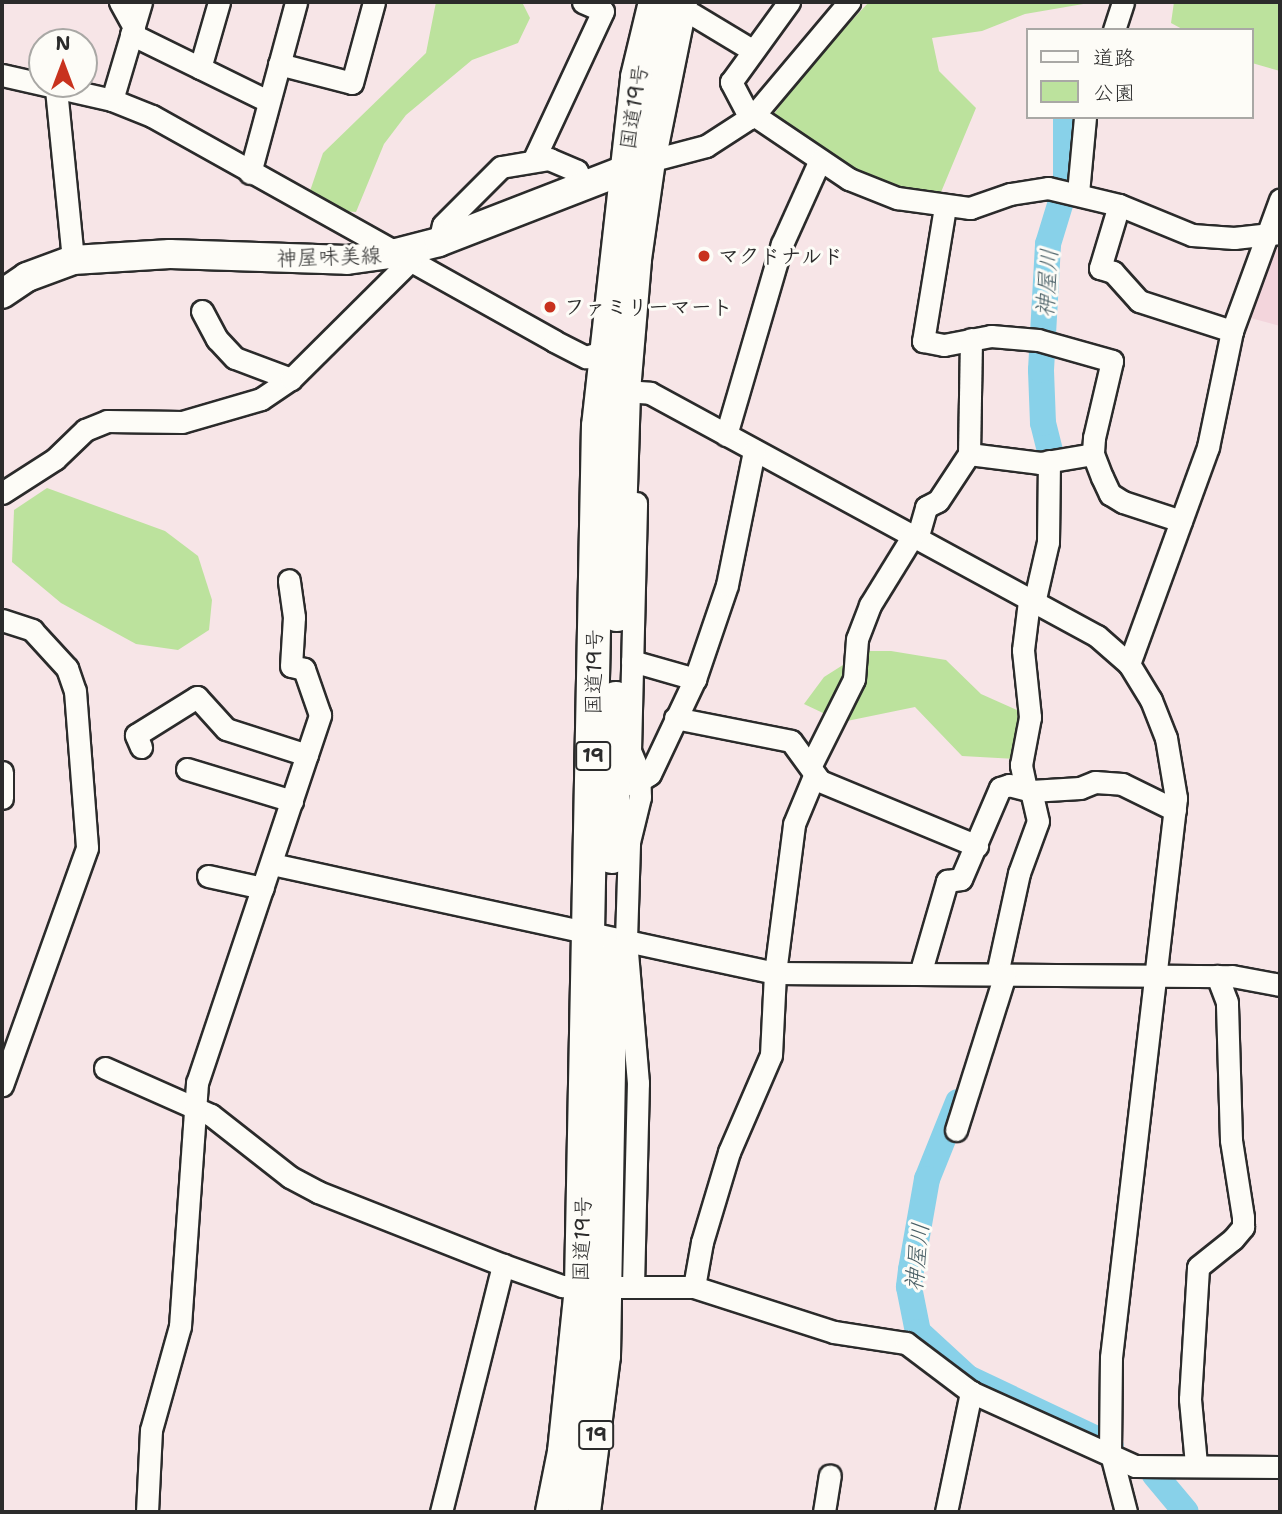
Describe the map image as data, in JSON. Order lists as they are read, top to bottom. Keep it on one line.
{"streets":{"highway":["国道19号","19"],"main road":["神屋味美線"]},"crossings":[["国道19号","神屋味美線"]],"water":["神屋川"],"places":["マクドナルド","ファミリーマート"],"legend":["道路","公園"],"north":"top"}
